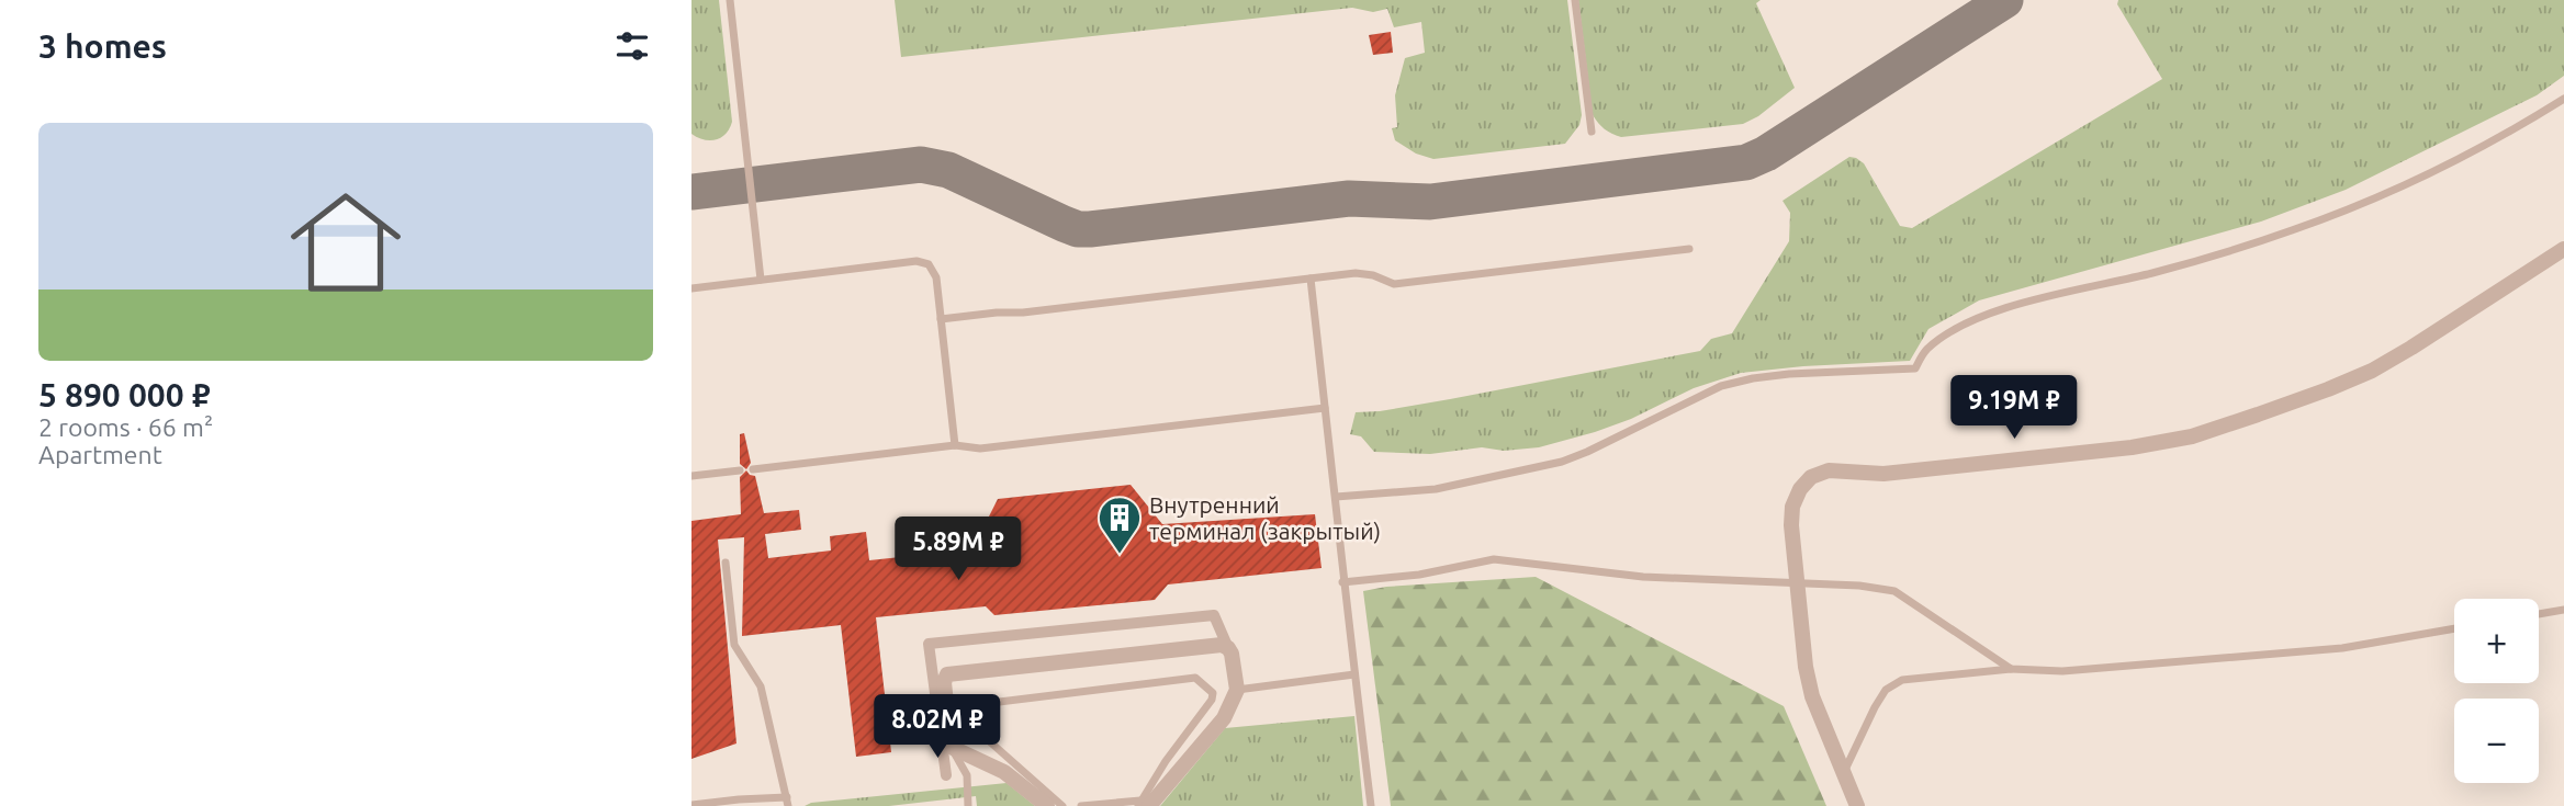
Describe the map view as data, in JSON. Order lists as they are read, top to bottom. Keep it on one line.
{"places":{"building":["Внутренний терминал (закрытый)"]},"page":{"heading":"3 homes","list":[{"name":"5 890 000 ₽","note":"2 rooms · 66 m² · Apartment"}],"price":["9.19M ₽","5.89M ₽","8.02M ₽"],"map_buttons":["+","−"]}}
